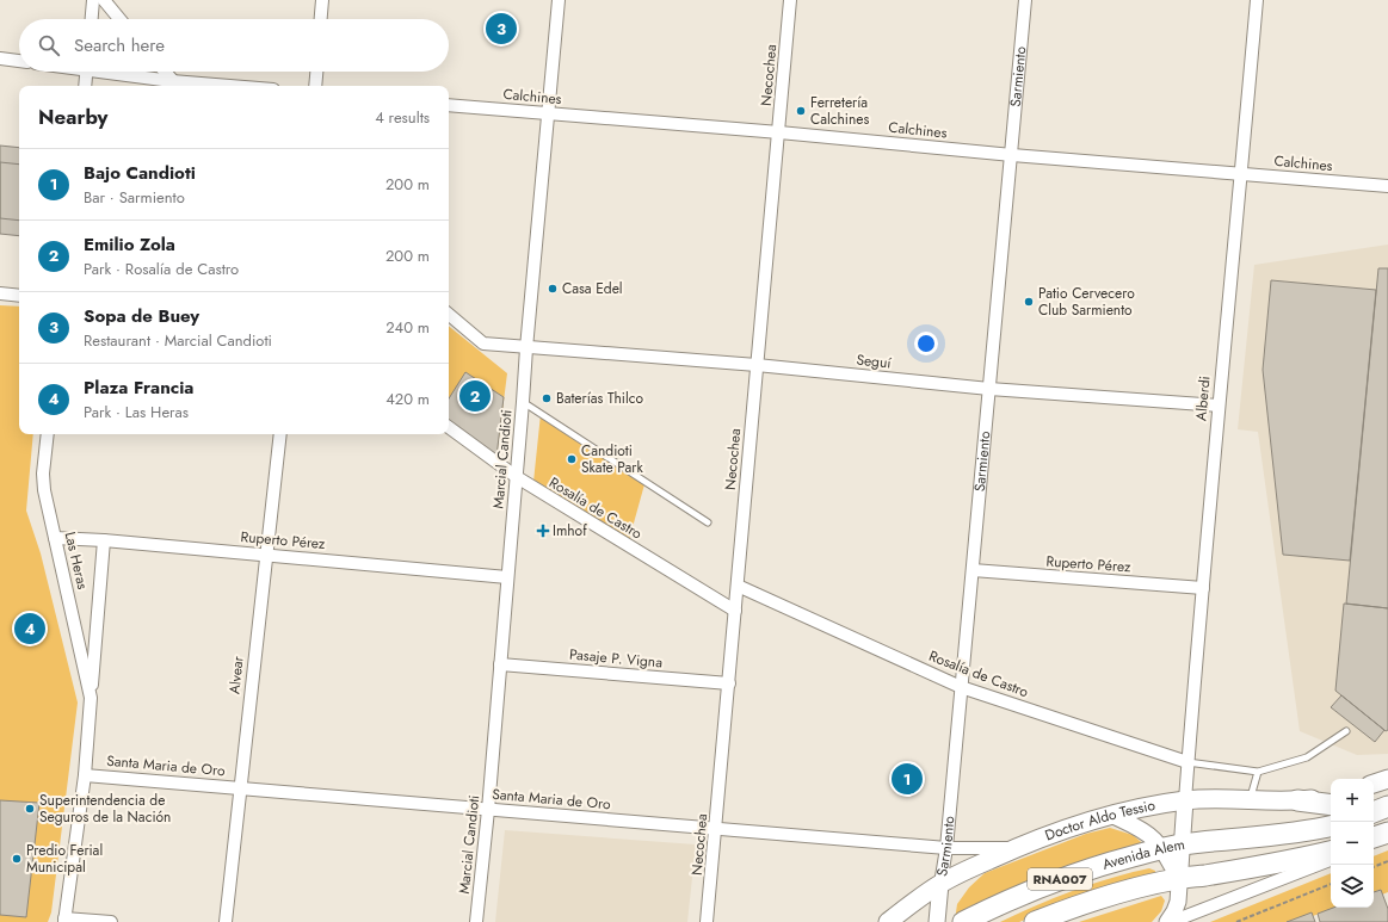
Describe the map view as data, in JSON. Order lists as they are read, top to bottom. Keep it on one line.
{"streets":{"highway":["Avenida Alem","RNA007"],"main road":["Doctor Aldo Tessio"],"street":["Necochea","Sarmiento","Calchines","Seguí","Alberdi","Marcial Candioti","Rosalía de Castro","Ruperto Pérez","Las Heras","Pasaje P. Vigna","Alvear","Santa Maria de Oro"]},"crossings":[["Necochea","Calchines"],["Necochea","Seguí"],["Necochea","Rosalía de Castro"],["Necochea","Pasaje P. Vigna"],["Necochea","Santa Maria de Oro"],["Sarmiento","Calchines"],["Sarmiento","Seguí"],["Sarmiento","Rosalía de Castro"],["Sarmiento","Ruperto Pérez"],["Sarmiento","Santa Maria de Oro"],["Sarmiento","Doctor Aldo Tessio"],["Calchines","Alberdi"],["Calchines","Marcial Candioti"],["Seguí","Alberdi"],["Seguí","Marcial Candioti"],["Alberdi","Rosalía de Castro"],["Alberdi","Ruperto Pérez"],["Alberdi","Doctor Aldo Tessio"],["Marcial Candioti","Rosalía de Castro"],["Marcial Candioti","Ruperto Pérez"],["Marcial Candioti","Pasaje P. Vigna"],["Marcial Candioti","Santa Maria de Oro"],["Ruperto Pérez","Las Heras"],["Ruperto Pérez","Alvear"],["Las Heras","Santa Maria de Oro"],["Alvear","Santa Maria de Oro"],["Santa Maria de Oro","Doctor Aldo Tessio"]],"places":{"other":["Ferretería Calchines","Casa Edel","Patio Cervecero Club Sarmiento","Baterías Thilco","Candioti Skate Park","Superintendencia de Seguros de la Nación","Predio Ferial Municipal"],"health":["Imhof"]},"page":{"pins":["3","2","4","1"],"search":"Search here","heading":["Nearby","4 results"],"list":[{"mark":"1","name":"Bajo Candioti","note":"Bar · Sarmiento","value":"200 m"},{"mark":"2","name":"Emilio Zola","note":"Park · Rosalía de Castro","value":"200 m"},{"mark":"3","name":"Sopa de Buey","note":"Restaurant · Marcial Candioti","value":"240 m"},{"mark":"4","name":"Plaza Francia","note":"Park · Las Heras","value":"420 m"}],"map_buttons":["+","−"]}}
